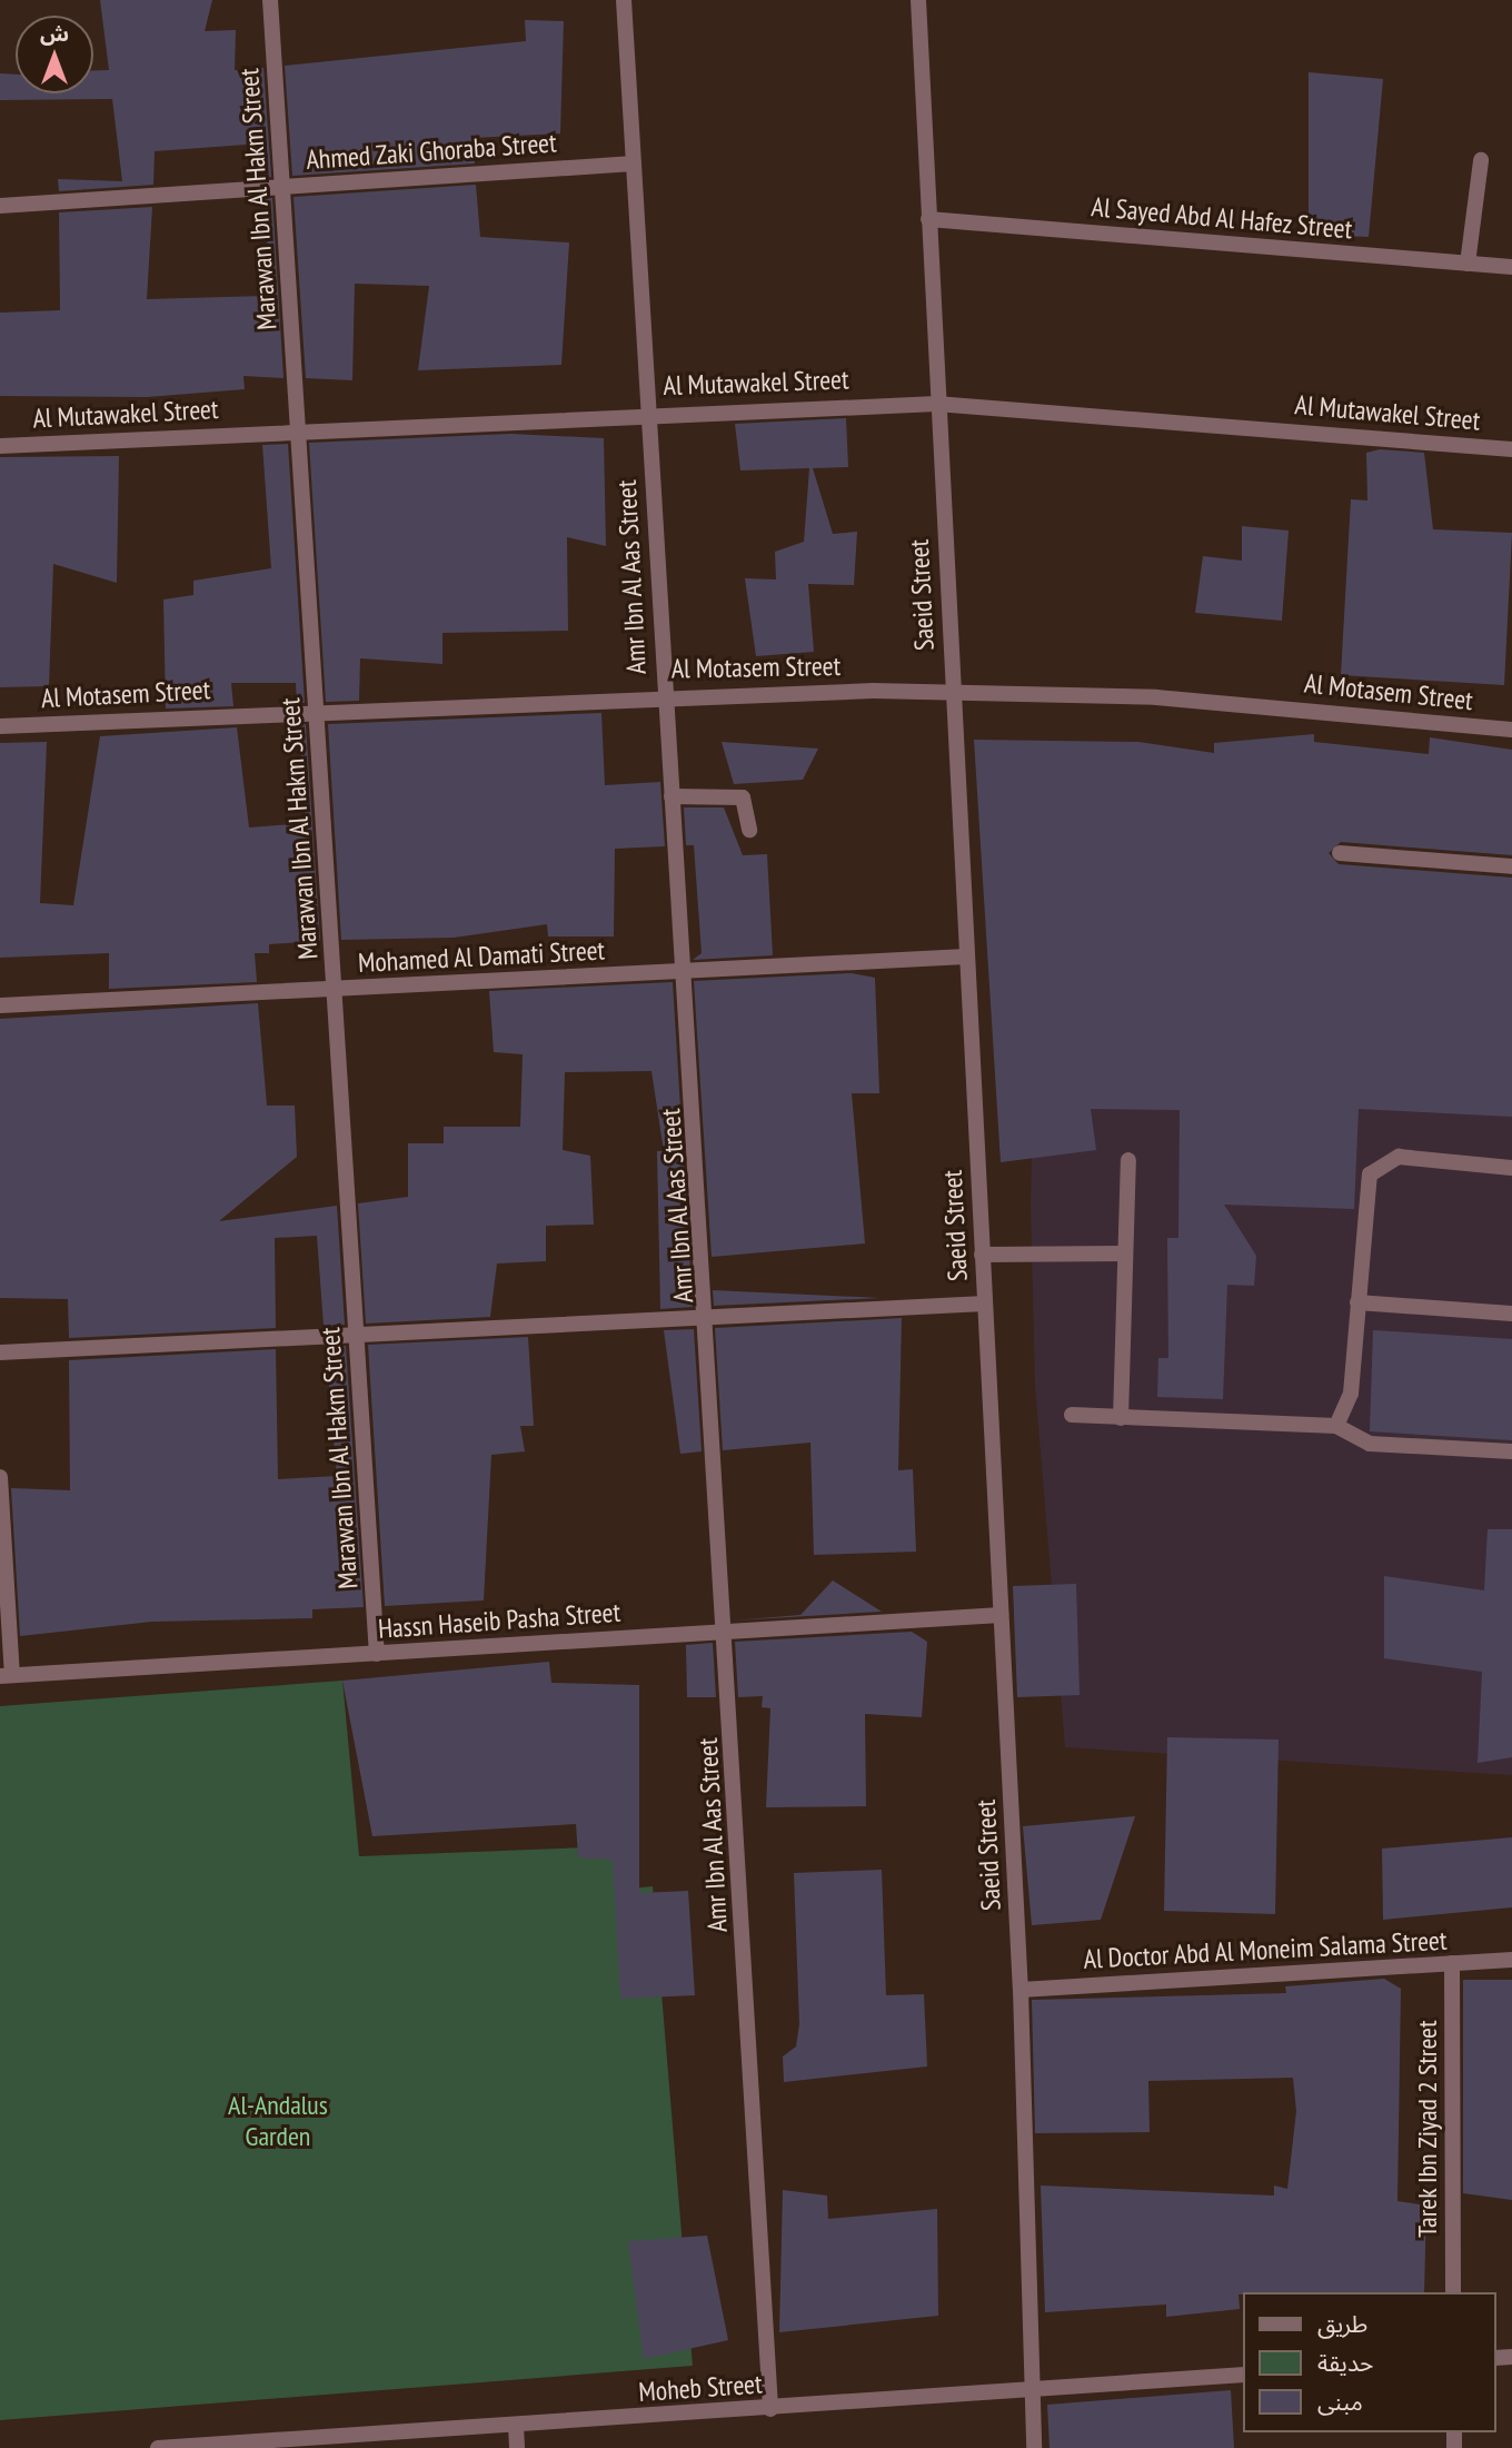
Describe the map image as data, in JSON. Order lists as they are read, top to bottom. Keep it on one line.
{"streets":{"street":["Ahmed Zaki Ghoraba Street","Marawan Ibn Al Hakm Street","Al Sayed Abd Al Hafez Street","Al Mutawakel Street","Amr Ibn Al Aas Street","Saeid Street","Al Motasem Street","Mohamed Al Damati Street","Hassn Haseib Pasha Street","Al Doctor Abd Al Moneim Salama Street","Tarek Ibn Ziyad 2 Street","Moheb Street"]},"crossings":[["Ahmed Zaki Ghoraba Street","Marawan Ibn Al Hakm Street"],["Ahmed Zaki Ghoraba Street","Amr Ibn Al Aas Street"],["Marawan Ibn Al Hakm Street","Al Mutawakel Street"],["Marawan Ibn Al Hakm Street","Al Motasem Street"],["Marawan Ibn Al Hakm Street","Mohamed Al Damati Street"],["Marawan Ibn Al Hakm Street","Hassn Haseib Pasha Street"],["Al Sayed Abd Al Hafez Street","Saeid Street"],["Al Mutawakel Street","Amr Ibn Al Aas Street"],["Al Mutawakel Street","Saeid Street"],["Amr Ibn Al Aas Street","Al Motasem Street"],["Amr Ibn Al Aas Street","Mohamed Al Damati Street"],["Amr Ibn Al Aas Street","Hassn Haseib Pasha Street"],["Amr Ibn Al Aas Street","Moheb Street"],["Saeid Street","Al Motasem Street"],["Saeid Street","Mohamed Al Damati Street"],["Saeid Street","Hassn Haseib Pasha Street"],["Saeid Street","Al Doctor Abd Al Moneim Salama Street"],["Saeid Street","Moheb Street"],["Al Doctor Abd Al Moneim Salama Street","Tarek Ibn Ziyad 2 Street"]],"parks":["Al-Andalus Garden"],"legend":["طريق","حديقة","مبنى"],"north":"top"}
